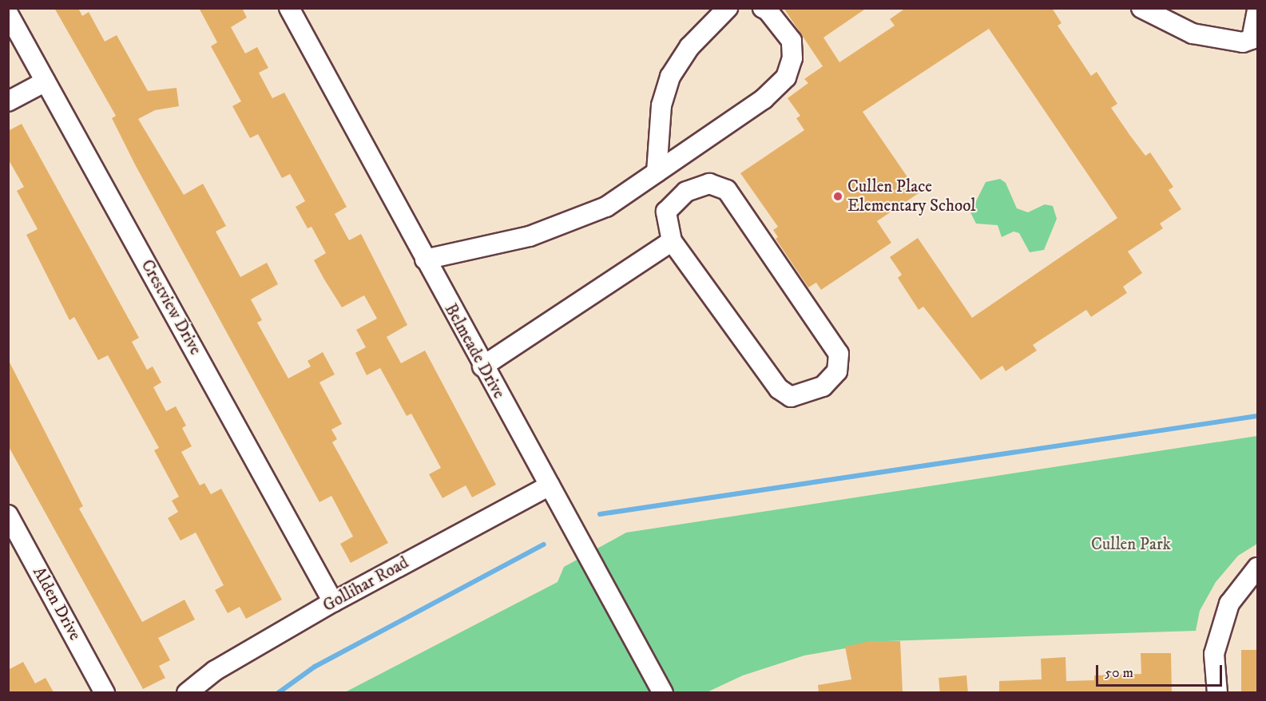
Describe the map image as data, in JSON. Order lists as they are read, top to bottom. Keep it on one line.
{"streets":{"street":["Crestview Drive","Belmeade Drive","Gollihar Road","Alden Drive"]},"crossings":[["Crestview Drive","Gollihar Road"],["Belmeade Drive","Gollihar Road"]],"parks":["Cullen Park"],"places":["Cullen Place Elementary School"],"scale_bar":"50 m"}
